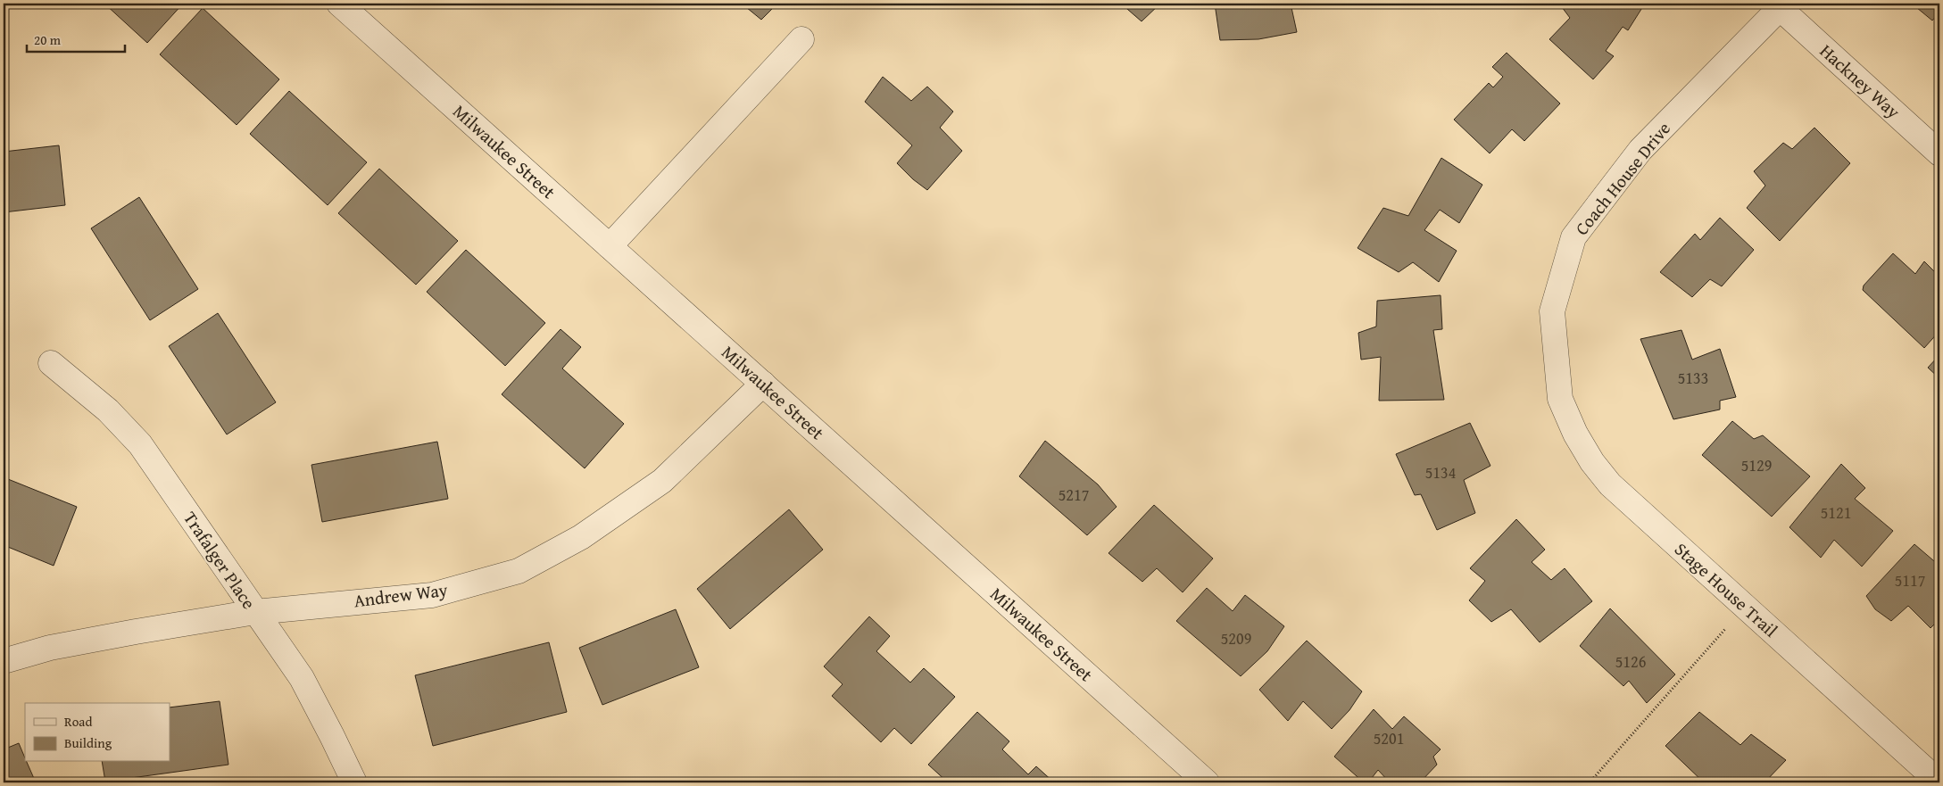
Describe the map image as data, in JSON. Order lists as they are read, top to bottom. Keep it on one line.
{"streets":{"street":["Hackney Way","Milwaukee Street","Coach House Drive","Trafalger Place","Stage House Trail","Andrew Way"]},"crossings":[["Hackney Way","Coach House Drive"],["Milwaukee Street","Andrew Way"],["Coach House Drive","Stage House Trail"],["Trafalger Place","Andrew Way"]],"house_numbers":["5133","5129","5134","5217","5121","5117","5209","5126","5201"],"legend":["Road","Building"],"scale_bar":"20 m"}
